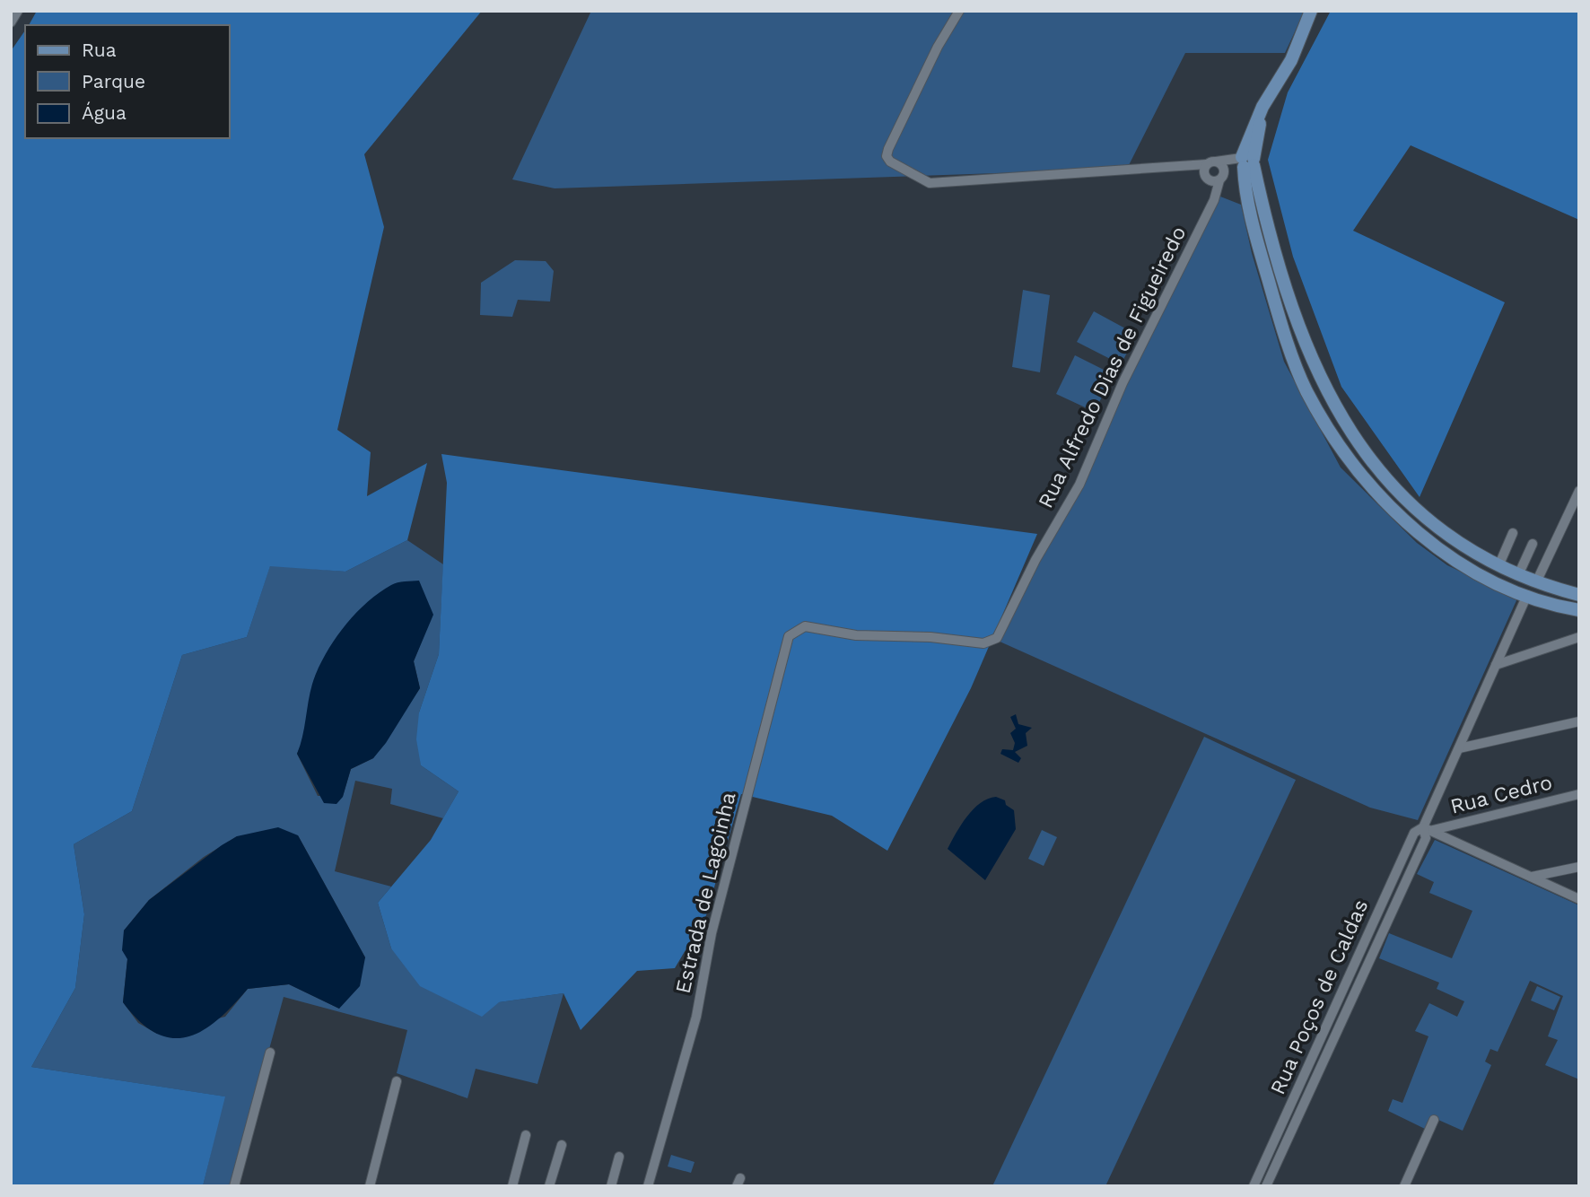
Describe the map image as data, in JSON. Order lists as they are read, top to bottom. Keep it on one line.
{"streets":{"street":["Rua Alfredo Dias de Figueiredo","Rua Cedro","Estrada de Lagoinha","Rua Poços de Caldas"]},"crossings":[["Rua Alfredo Dias de Figueiredo","Estrada de Lagoinha"],["Rua Cedro","Rua Poços de Caldas"]],"legend":["Rua","Parque","Água"]}
